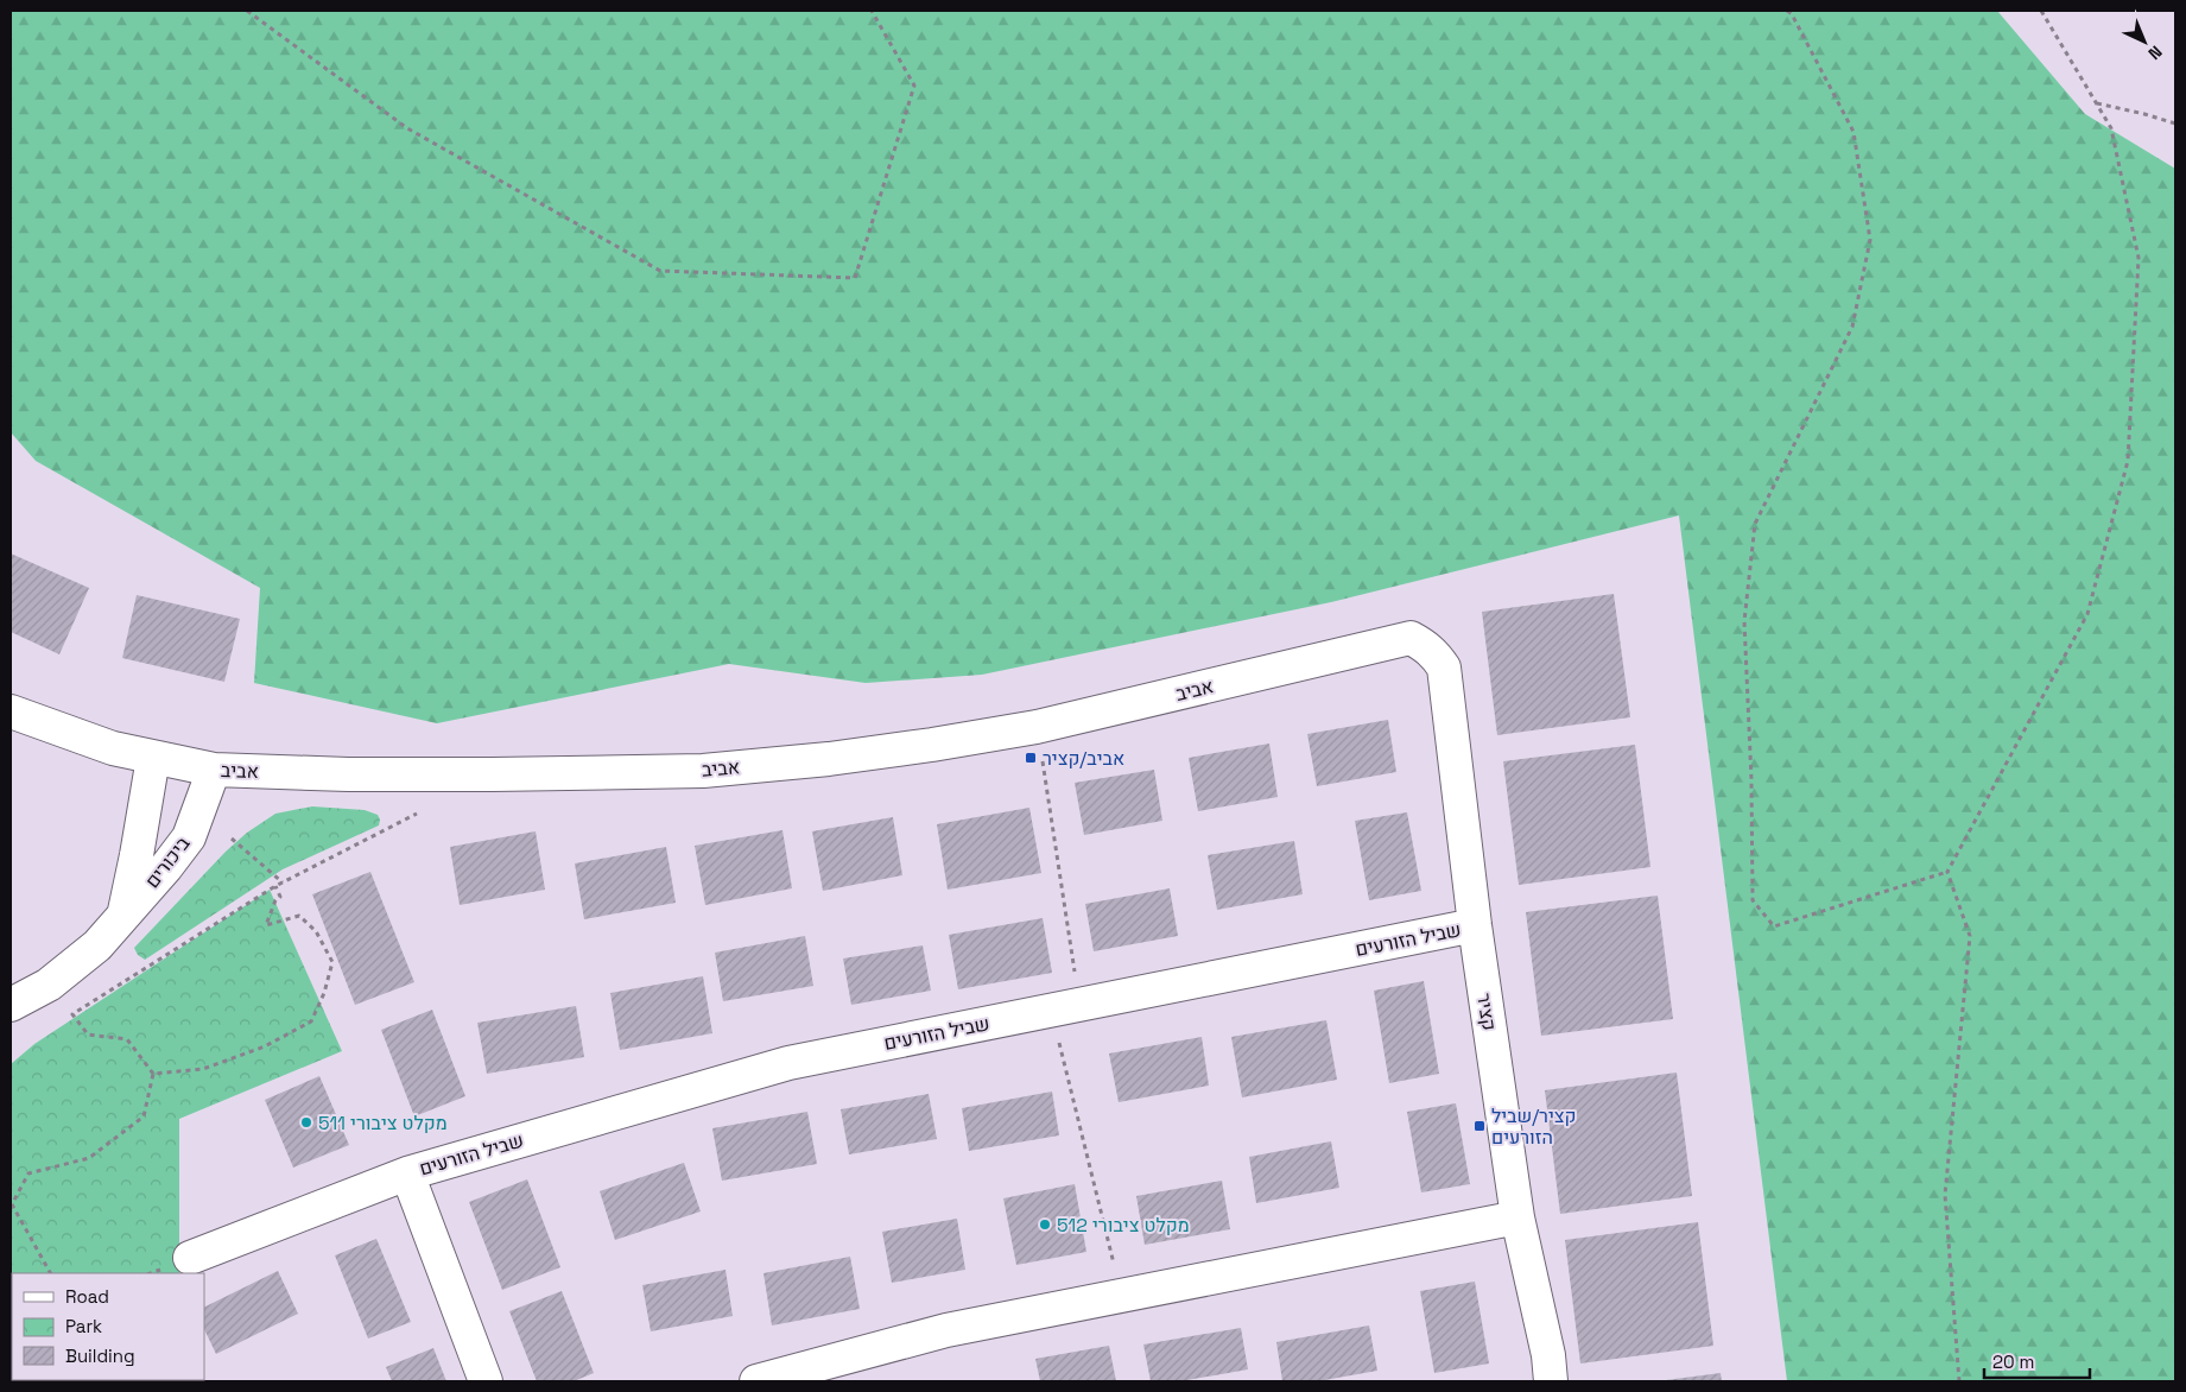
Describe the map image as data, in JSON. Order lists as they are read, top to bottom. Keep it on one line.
{"streets":{"street":["אביב","ביכורים","שביל הזורעים","קציר"]},"crossings":[["אביב","ביכורים"],["אביב","קציר"],["שביל הזורעים","קציר"]],"places":{"transit":["אביב/קציר","קציר/שביל הזורעים"],"other":["מקלט ציבורי 511","מקלט ציבורי 512"]},"legend":["Road","Park","Building"],"scale_bar":"20 m","north":"bottom right"}
